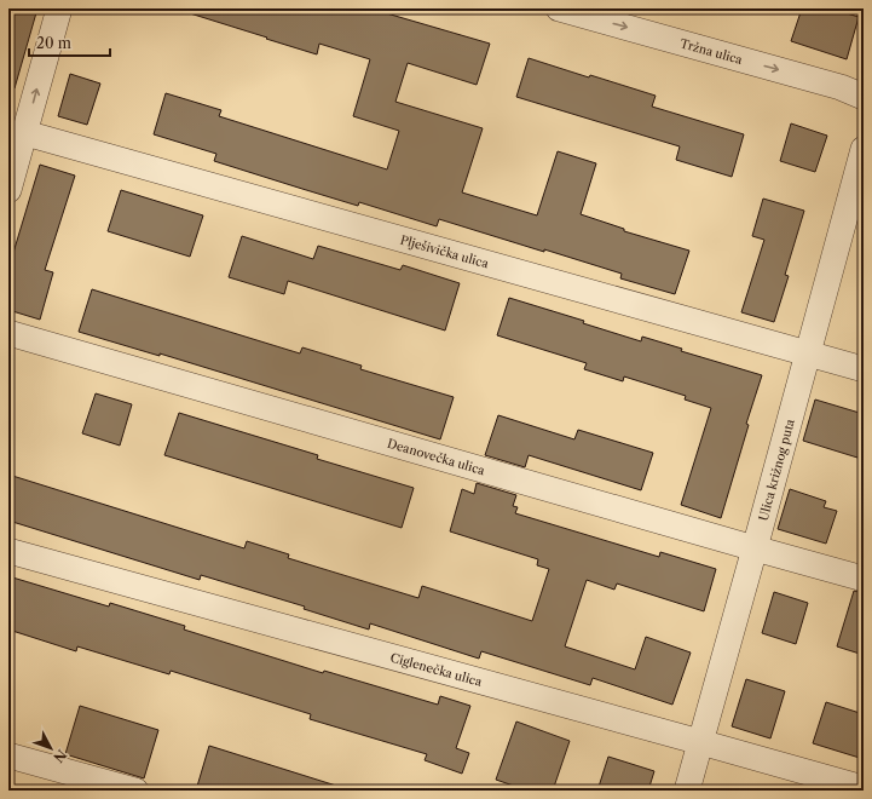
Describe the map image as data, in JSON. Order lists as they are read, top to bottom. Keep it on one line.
{"streets":{"street":["Tržna ulica","Plješivička ulica","Deanovečka ulica","Ulica križnog puta","Ciglenečka ulica"]},"crossings":[["Plješivička ulica","Ulica križnog puta"],["Deanovečka ulica","Ulica križnog puta"],["Ulica križnog puta","Ciglenečka ulica"]],"one_way":["Tržna ulica"],"scale_bar":"20 m","north":"bottom right"}
